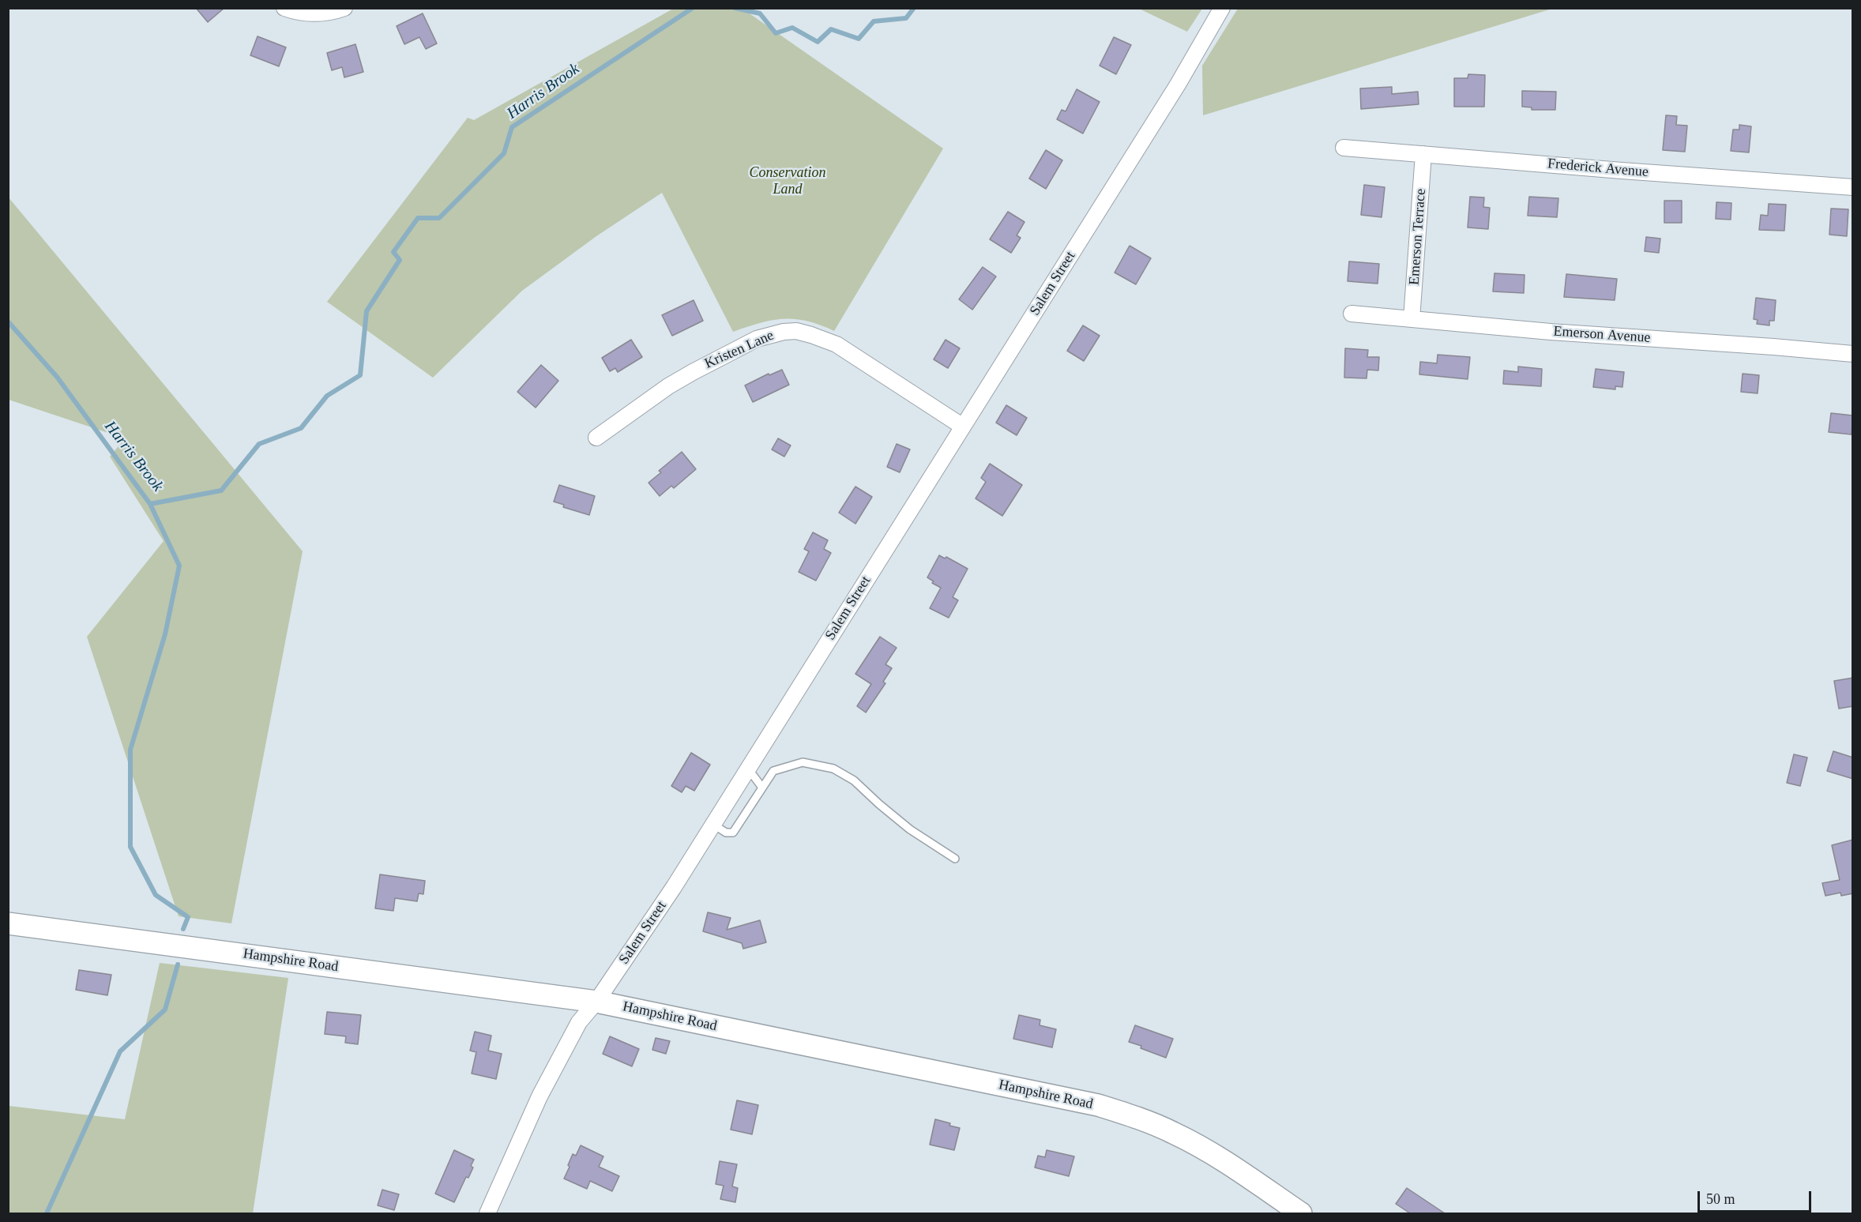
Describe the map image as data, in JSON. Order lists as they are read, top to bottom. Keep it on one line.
{"streets":{"street":["Frederick Avenue","Emerson Terrace","Salem Street","Emerson Avenue","Kristen Lane","Hampshire Road"]},"crossings":[["Frederick Avenue","Emerson Terrace"],["Emerson Terrace","Emerson Avenue"],["Salem Street","Kristen Lane"],["Salem Street","Hampshire Road"]],"water":["Harris Brook"],"parks":["Conservation Land"],"scale_bar":"50 m"}
